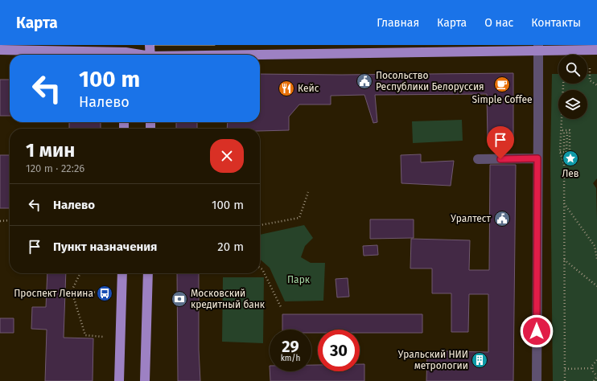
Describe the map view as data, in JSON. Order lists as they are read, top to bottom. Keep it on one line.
{"parks":["Парк"],"places":{"public building":["Посольство Республики Белоруссия","Уралтест"],"cafe":["Simple Coffee"],"restaurant":["Кейс"],"place":["Лев"],"bus stop":["Проспект Ленина"],"bank":["Московский кредитный банк"],"building":["Уральский НИИ метрологии"]},"page":{"header":"Карта","nav":["Главная","Карта","О нас","Контакты"],"turn":["100 m","Налево"],"heading":["1 мин","120 m · 22:26"],"list":[{"name":"Налево","value":"100 m"},{"name":"Пункт назначения","value":"20 m"}],"speed":"29 km/h","limit":"30"}}
